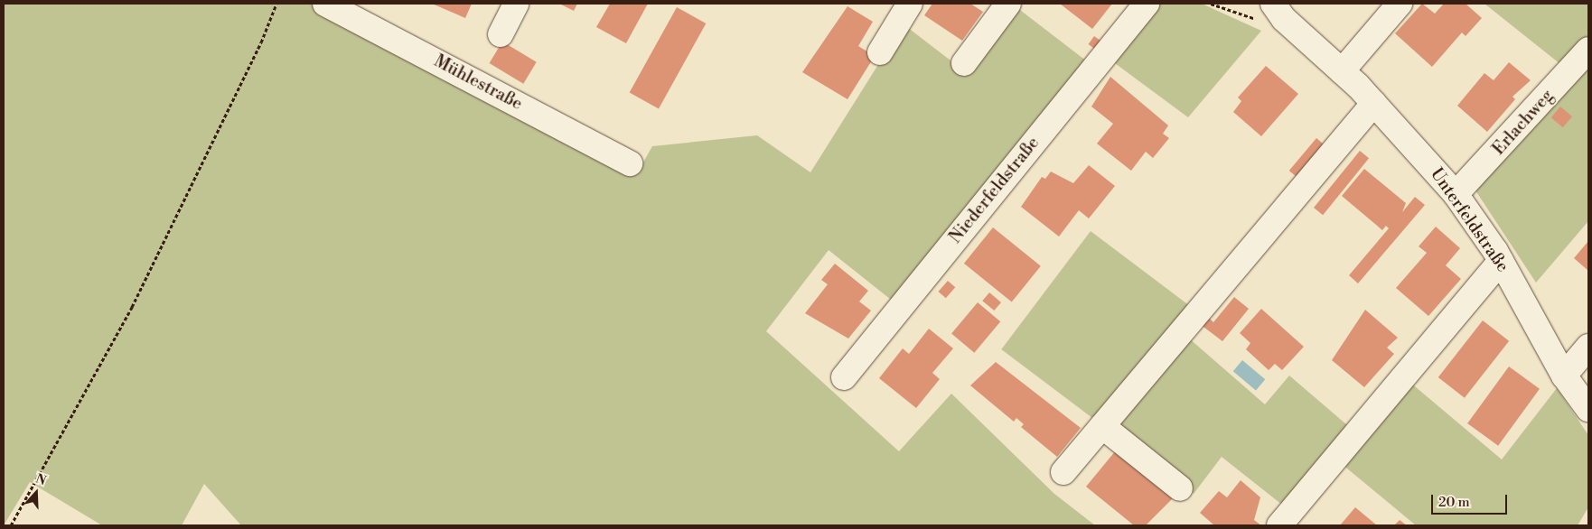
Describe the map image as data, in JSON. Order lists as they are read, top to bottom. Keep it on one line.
{"streets":{"street":["Mühlestraße","Erlachweg","Niederfeldstraße","Unterfeldstraße"]},"crossings":[["Erlachweg","Unterfeldstraße"]],"scale_bar":"20 m","north":"top"}
